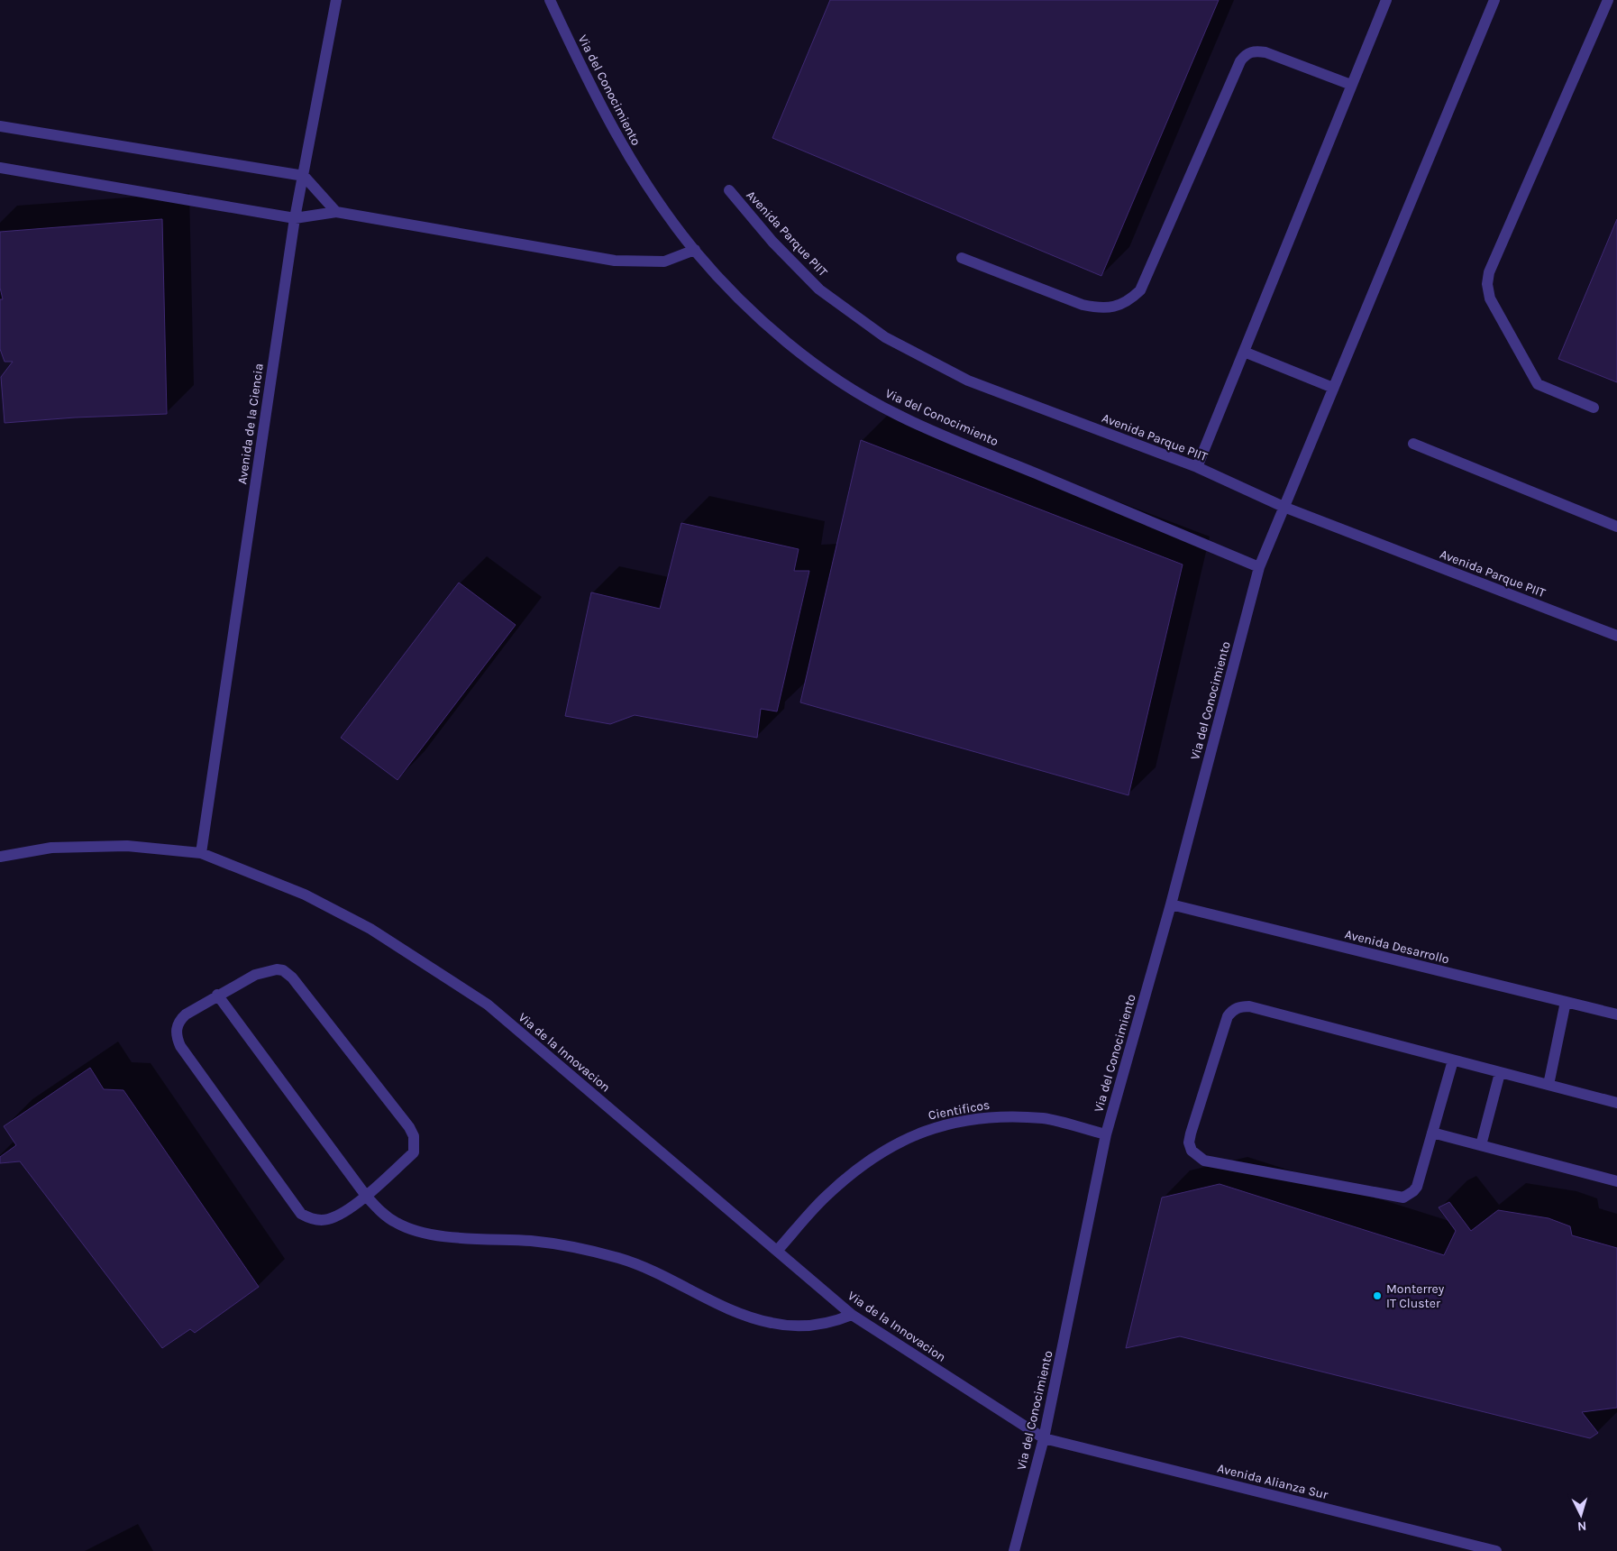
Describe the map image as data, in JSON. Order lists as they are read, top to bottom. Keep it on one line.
{"streets":{"street":["Via del Conocimiento","Avenida Parque PIIT","Avenida de la Ciencia","Avenida Desarrollo","Via de la Innovacion","Cientificos","Avenida Alianza Sur"]},"crossings":[["Via del Conocimiento","Avenida Parque PIIT"],["Via del Conocimiento","Avenida Desarrollo"],["Via del Conocimiento","Via de la Innovacion"],["Via del Conocimiento","Cientificos"],["Via del Conocimiento","Avenida Alianza Sur"],["Avenida de la Ciencia","Via de la Innovacion"],["Via de la Innovacion","Cientificos"],["Via de la Innovacion","Avenida Alianza Sur"]],"places":["Monterrey IT Cluster"],"north":"bottom"}
